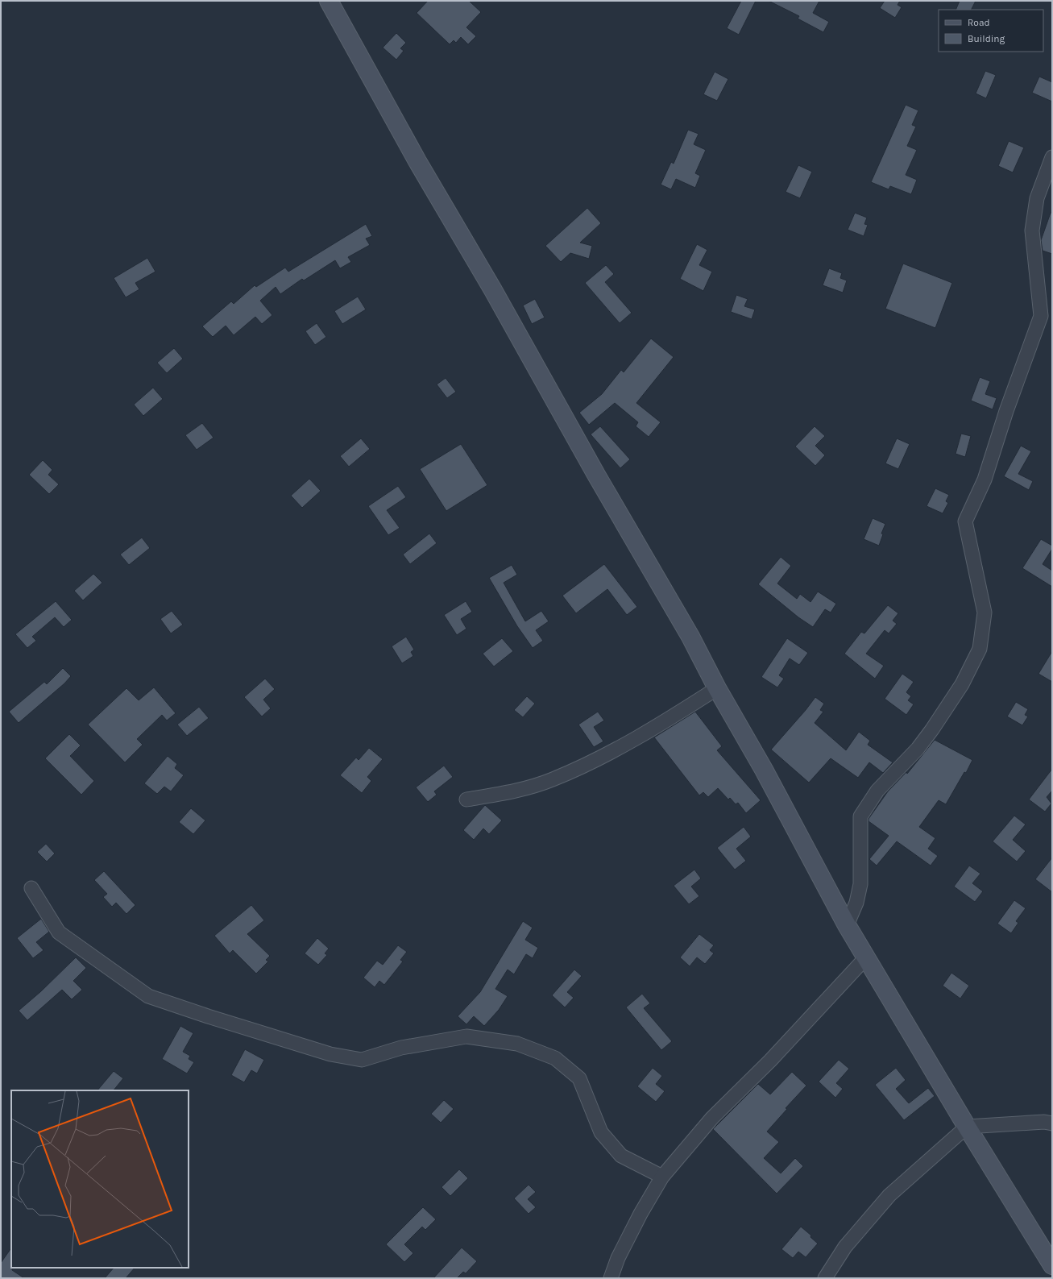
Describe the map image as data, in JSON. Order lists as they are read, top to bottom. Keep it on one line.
{"legend":["Road","Building"]}
